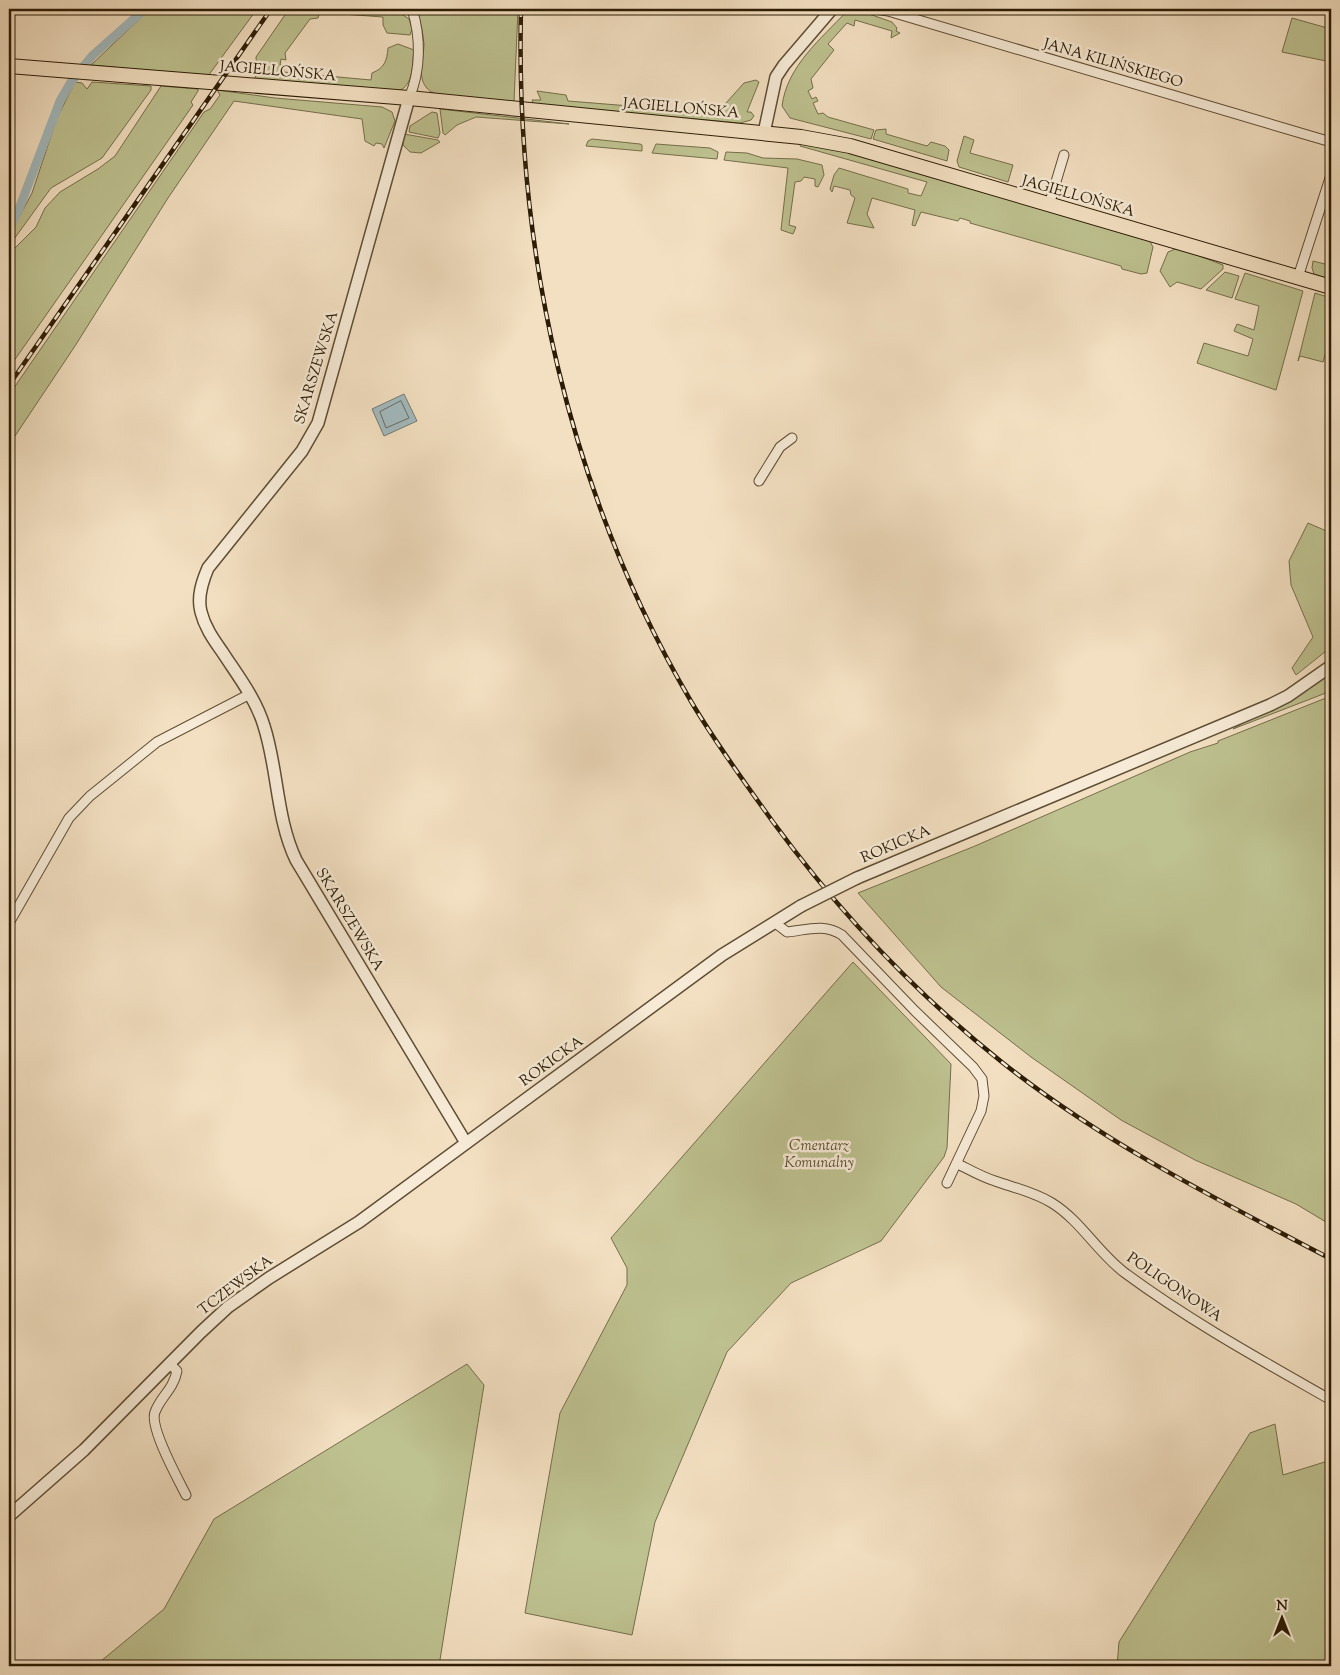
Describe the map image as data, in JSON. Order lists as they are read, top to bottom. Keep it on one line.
{"streets":{"main road":["JAGIELLOŃSKA"],"street":["JANA KILIŃSKIEGO","SKARSZEWSKA","ROKICKA","TCZEWSKA","POLIGONOWA"]},"crossings":[["JAGIELLOŃSKA","SKARSZEWSKA"],["SKARSZEWSKA","TCZEWSKA"],["ROKICKA","TCZEWSKA"]],"parks":["Cmentarz Komunalny"],"north":"top"}
